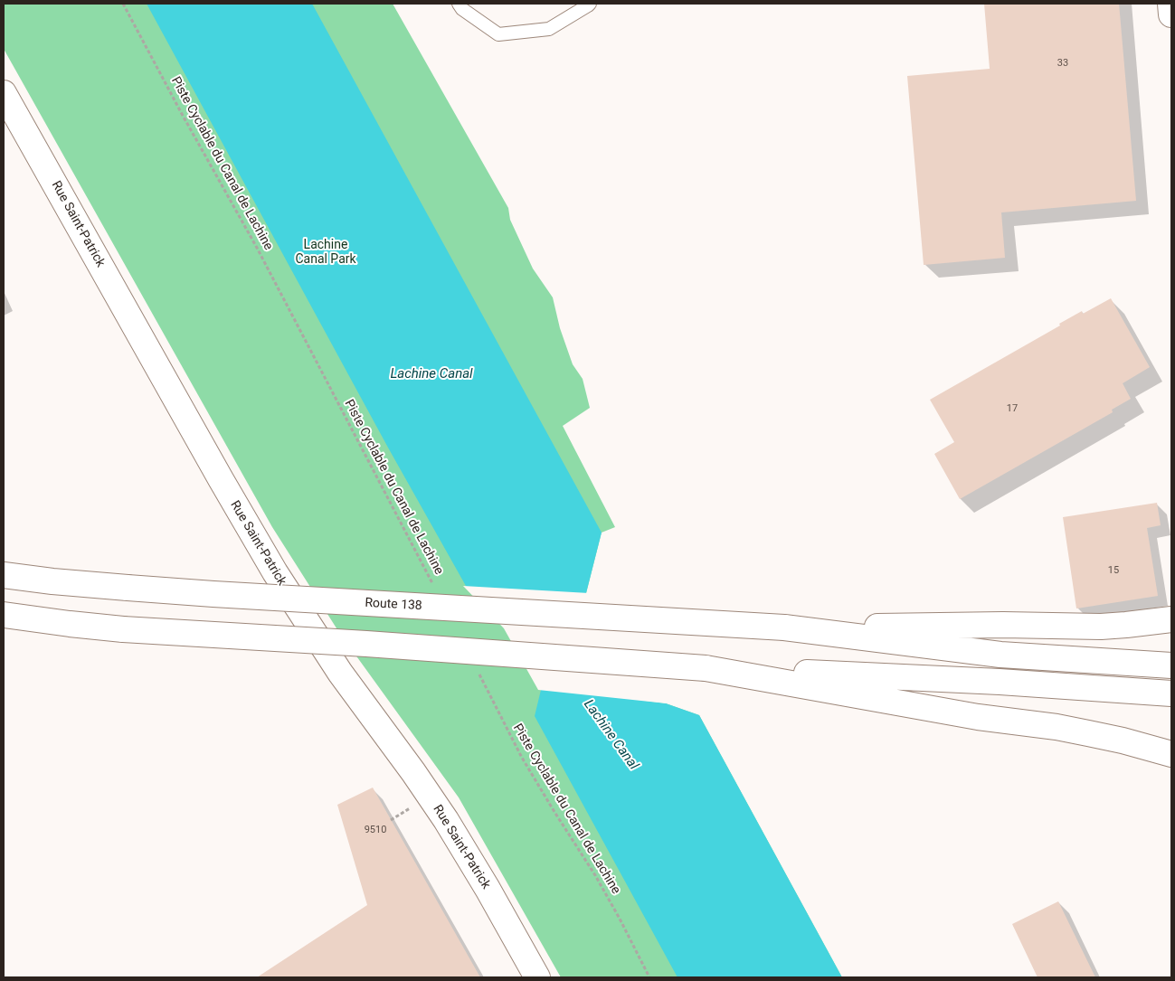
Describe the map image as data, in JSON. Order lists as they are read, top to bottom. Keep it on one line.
{"streets":{"main road":["Rue Saint-Patrick","Route 138"],"path":["Piste Cyclable du Canal de Lachine"]},"water":["Lachine Canal"],"parks":["Lachine Canal Park"],"house_numbers":["33","17","15","9510"]}
